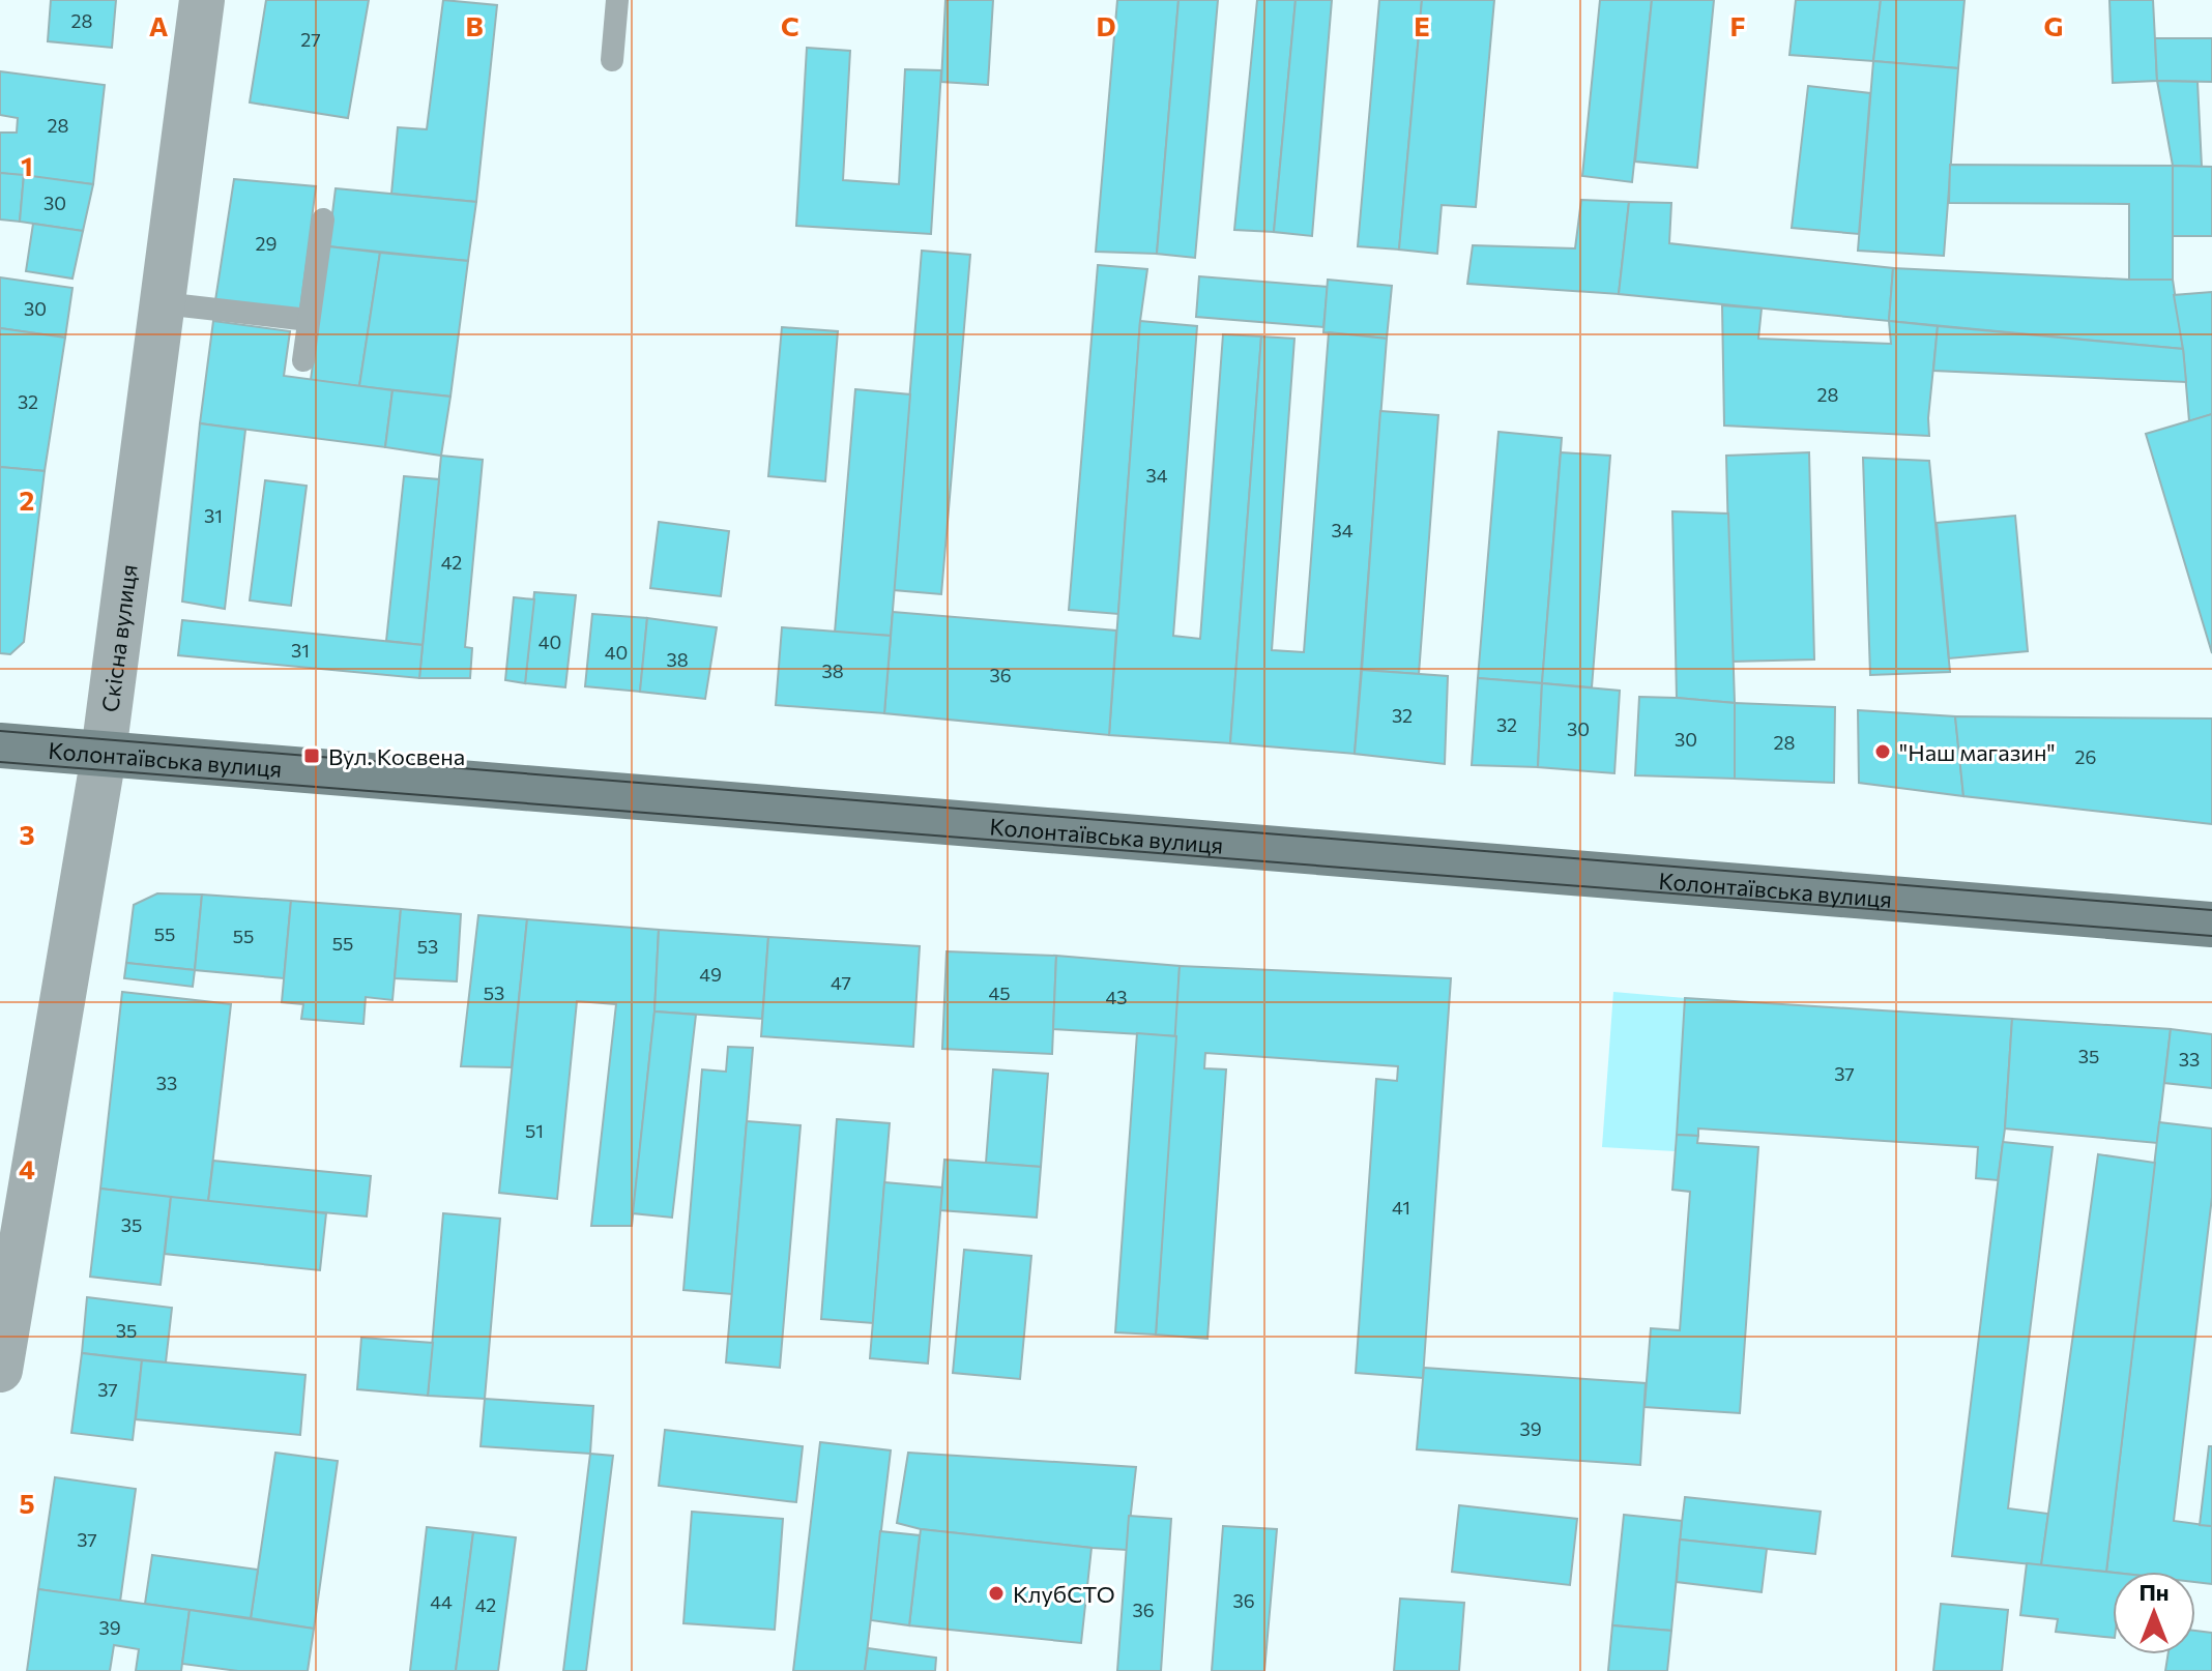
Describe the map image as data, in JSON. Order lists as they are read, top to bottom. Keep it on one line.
{"streets":{"main road":["Колонтаївська вулиця"],"street":["Cкісна вулиця"]},"crossings":[["Cкісна вулиця","Колонтаївська вулиця"]],"places":{"other":["\"Наш магазин\"","КлубСТО"],"transit":["Вул. Косвена"]},"house_numbers":["28","27","28","30","29","30","28","32","34","31","34","42","40","31","40","38","38","36","32","32","30","30","28","26","55","55","55","53","49","47","53","45","43","35","33","37","33","51","41","35","35","37","39","37","36","44","42","36","39"],"north":"top","grid":{"columns":["A","B","C","D","E","F","G"],"rows":["1","2","3","4","5"]}}
